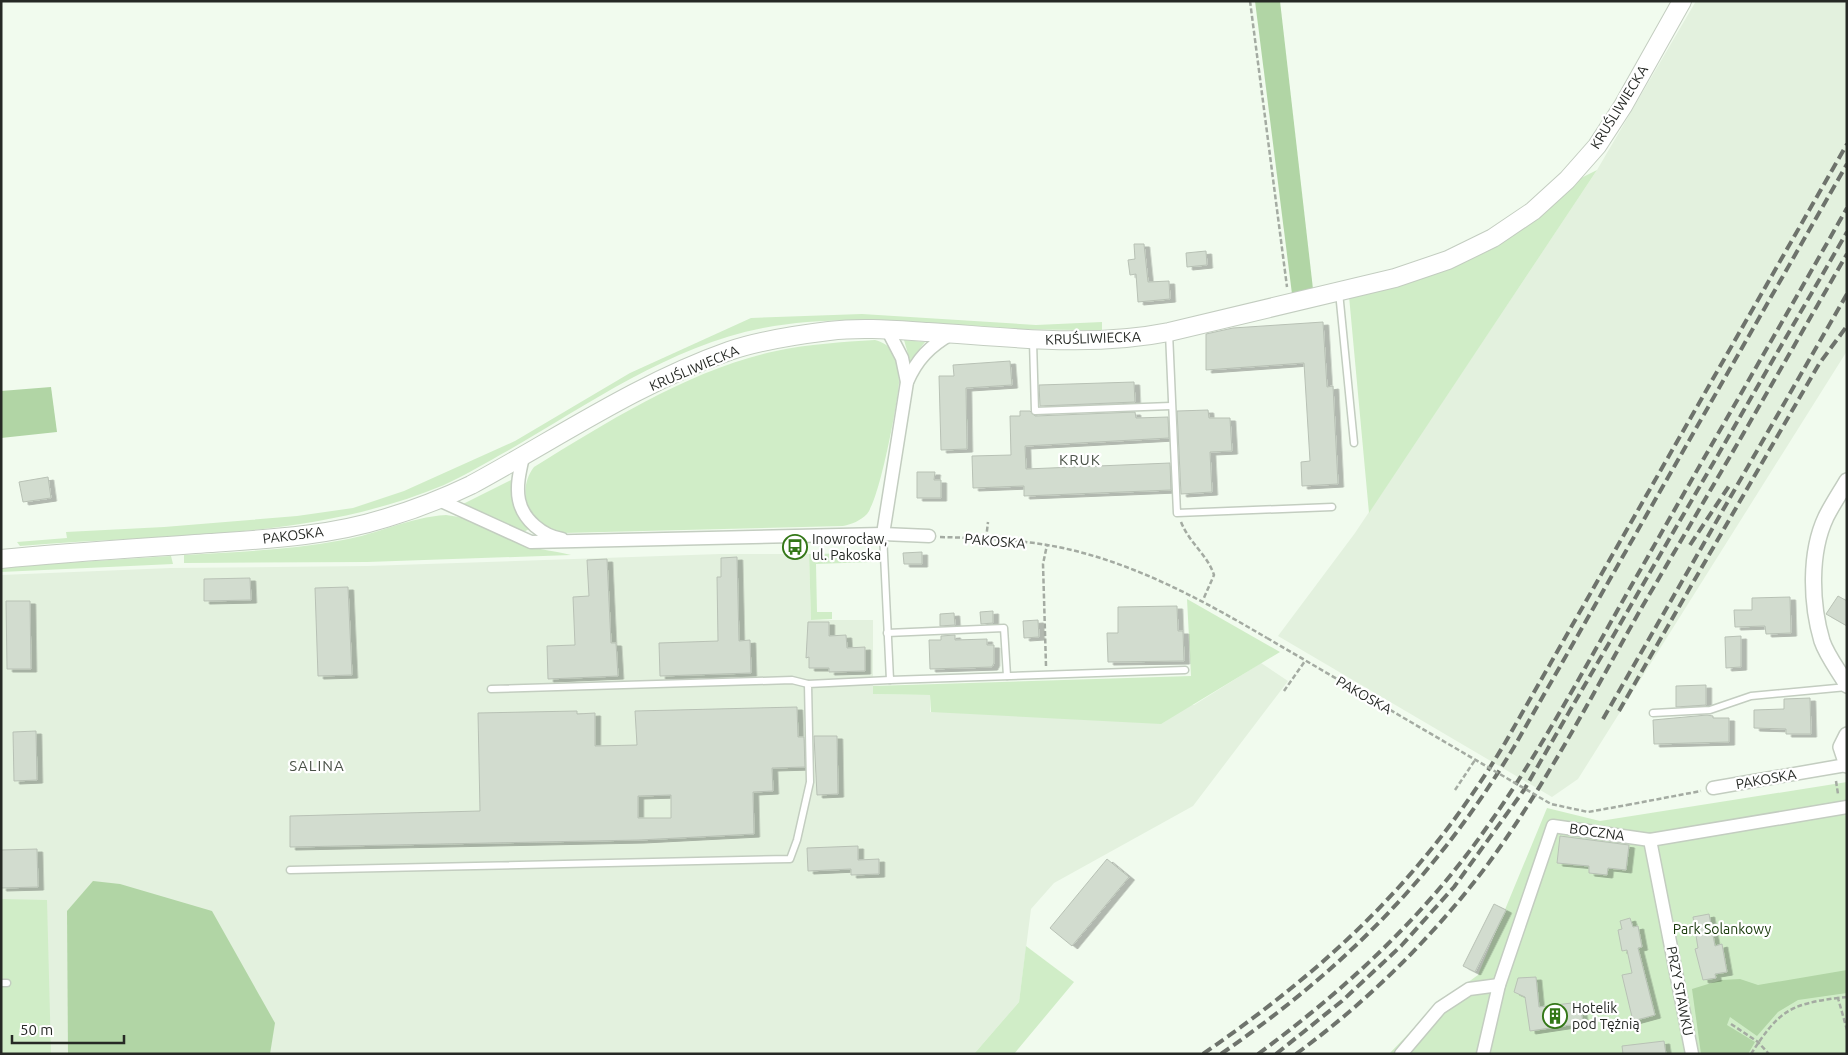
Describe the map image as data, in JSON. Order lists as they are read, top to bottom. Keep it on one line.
{"streets":{"main road":["KRUŚLIWIECKA","PAKOSKA"],"street":["BOCZNA","PRZY STAWKU"]},"crossings":[["KRUŚLIWIECKA","PAKOSKA"],["BOCZNA","PRZY STAWKU"]],"districts":["KRUK","SALINA"],"parks":["Park Solankowy"],"places":{"bus stop":["Inowrocław, ul. Pakoska"],"building":["Hotelik pod Tężnią"]},"scale_bar":"50 m"}
